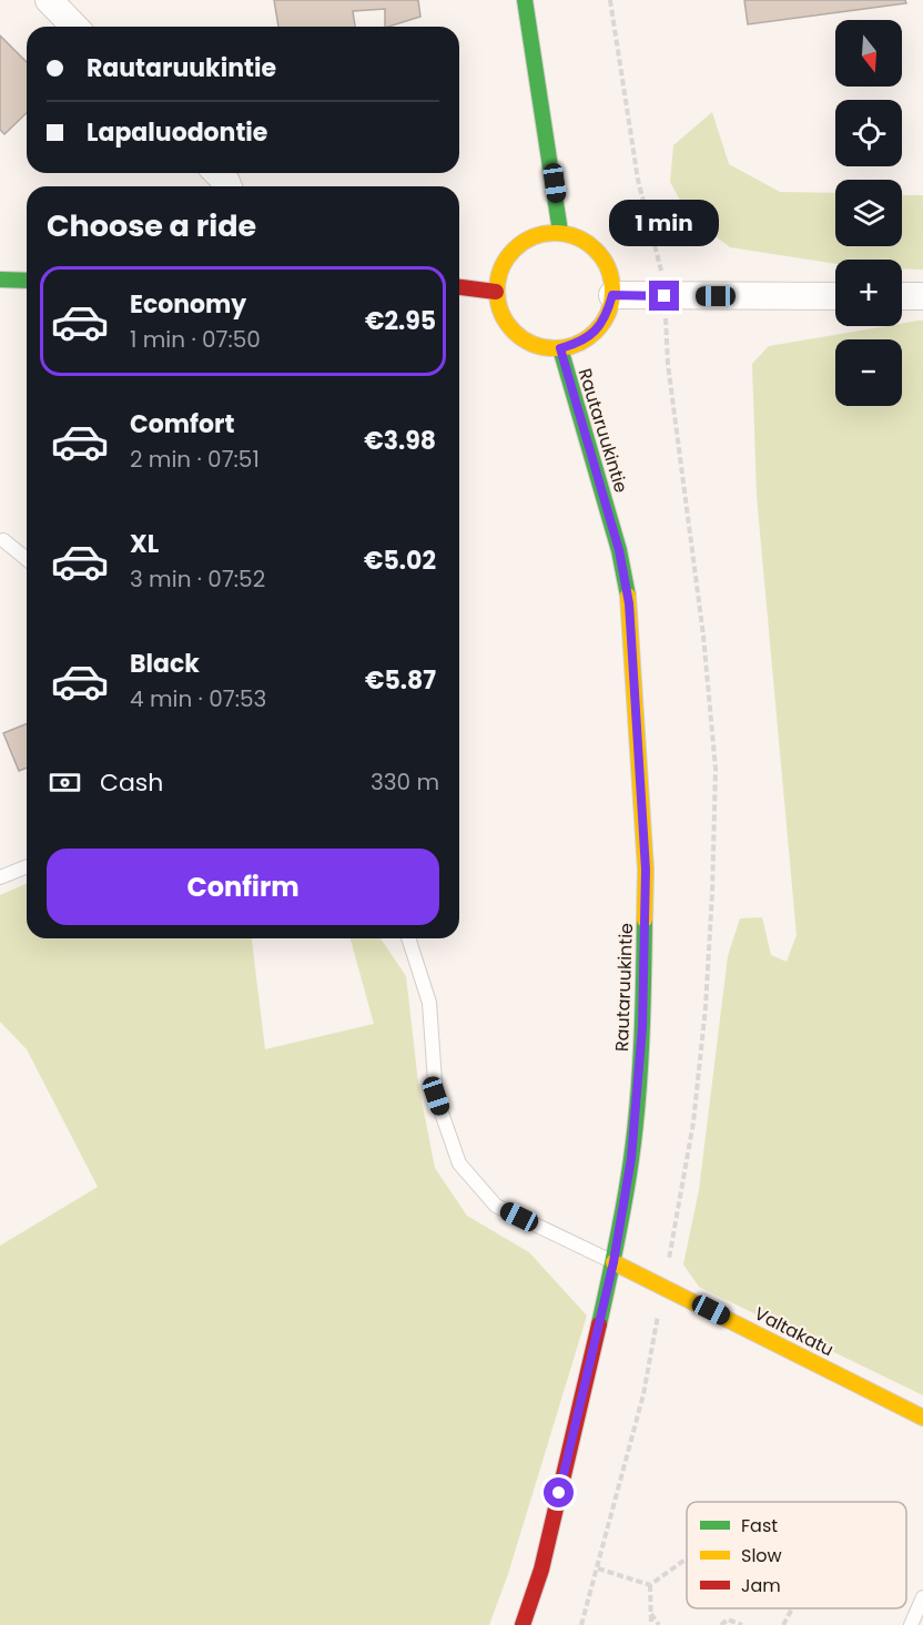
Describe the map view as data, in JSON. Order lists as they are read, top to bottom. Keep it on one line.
{"streets":{"main road":["Rautaruukintie","Valtakatu"]},"crossings":[["Rautaruukintie","Valtakatu"]],"legend":["Fast","Slow","Jam"],"north":"bottom","page":{"map_buttons":["+","−"],"banner":["Rautaruukintie","Lapaluodontie"],"heading":"Choose a ride","bubble":"1 min","list":[{"name":"Economy","note":"1 min · 07:50","value":"€2.95"},{"name":"Comfort","note":"2 min · 07:51","value":"€3.98"},{"name":"XL","note":"3 min · 07:52","value":"€5.02"},{"name":"Black","note":"4 min · 07:53","value":"€5.87"}],"pay":["Cash","330 m"],"buttons":"Confirm"}}
